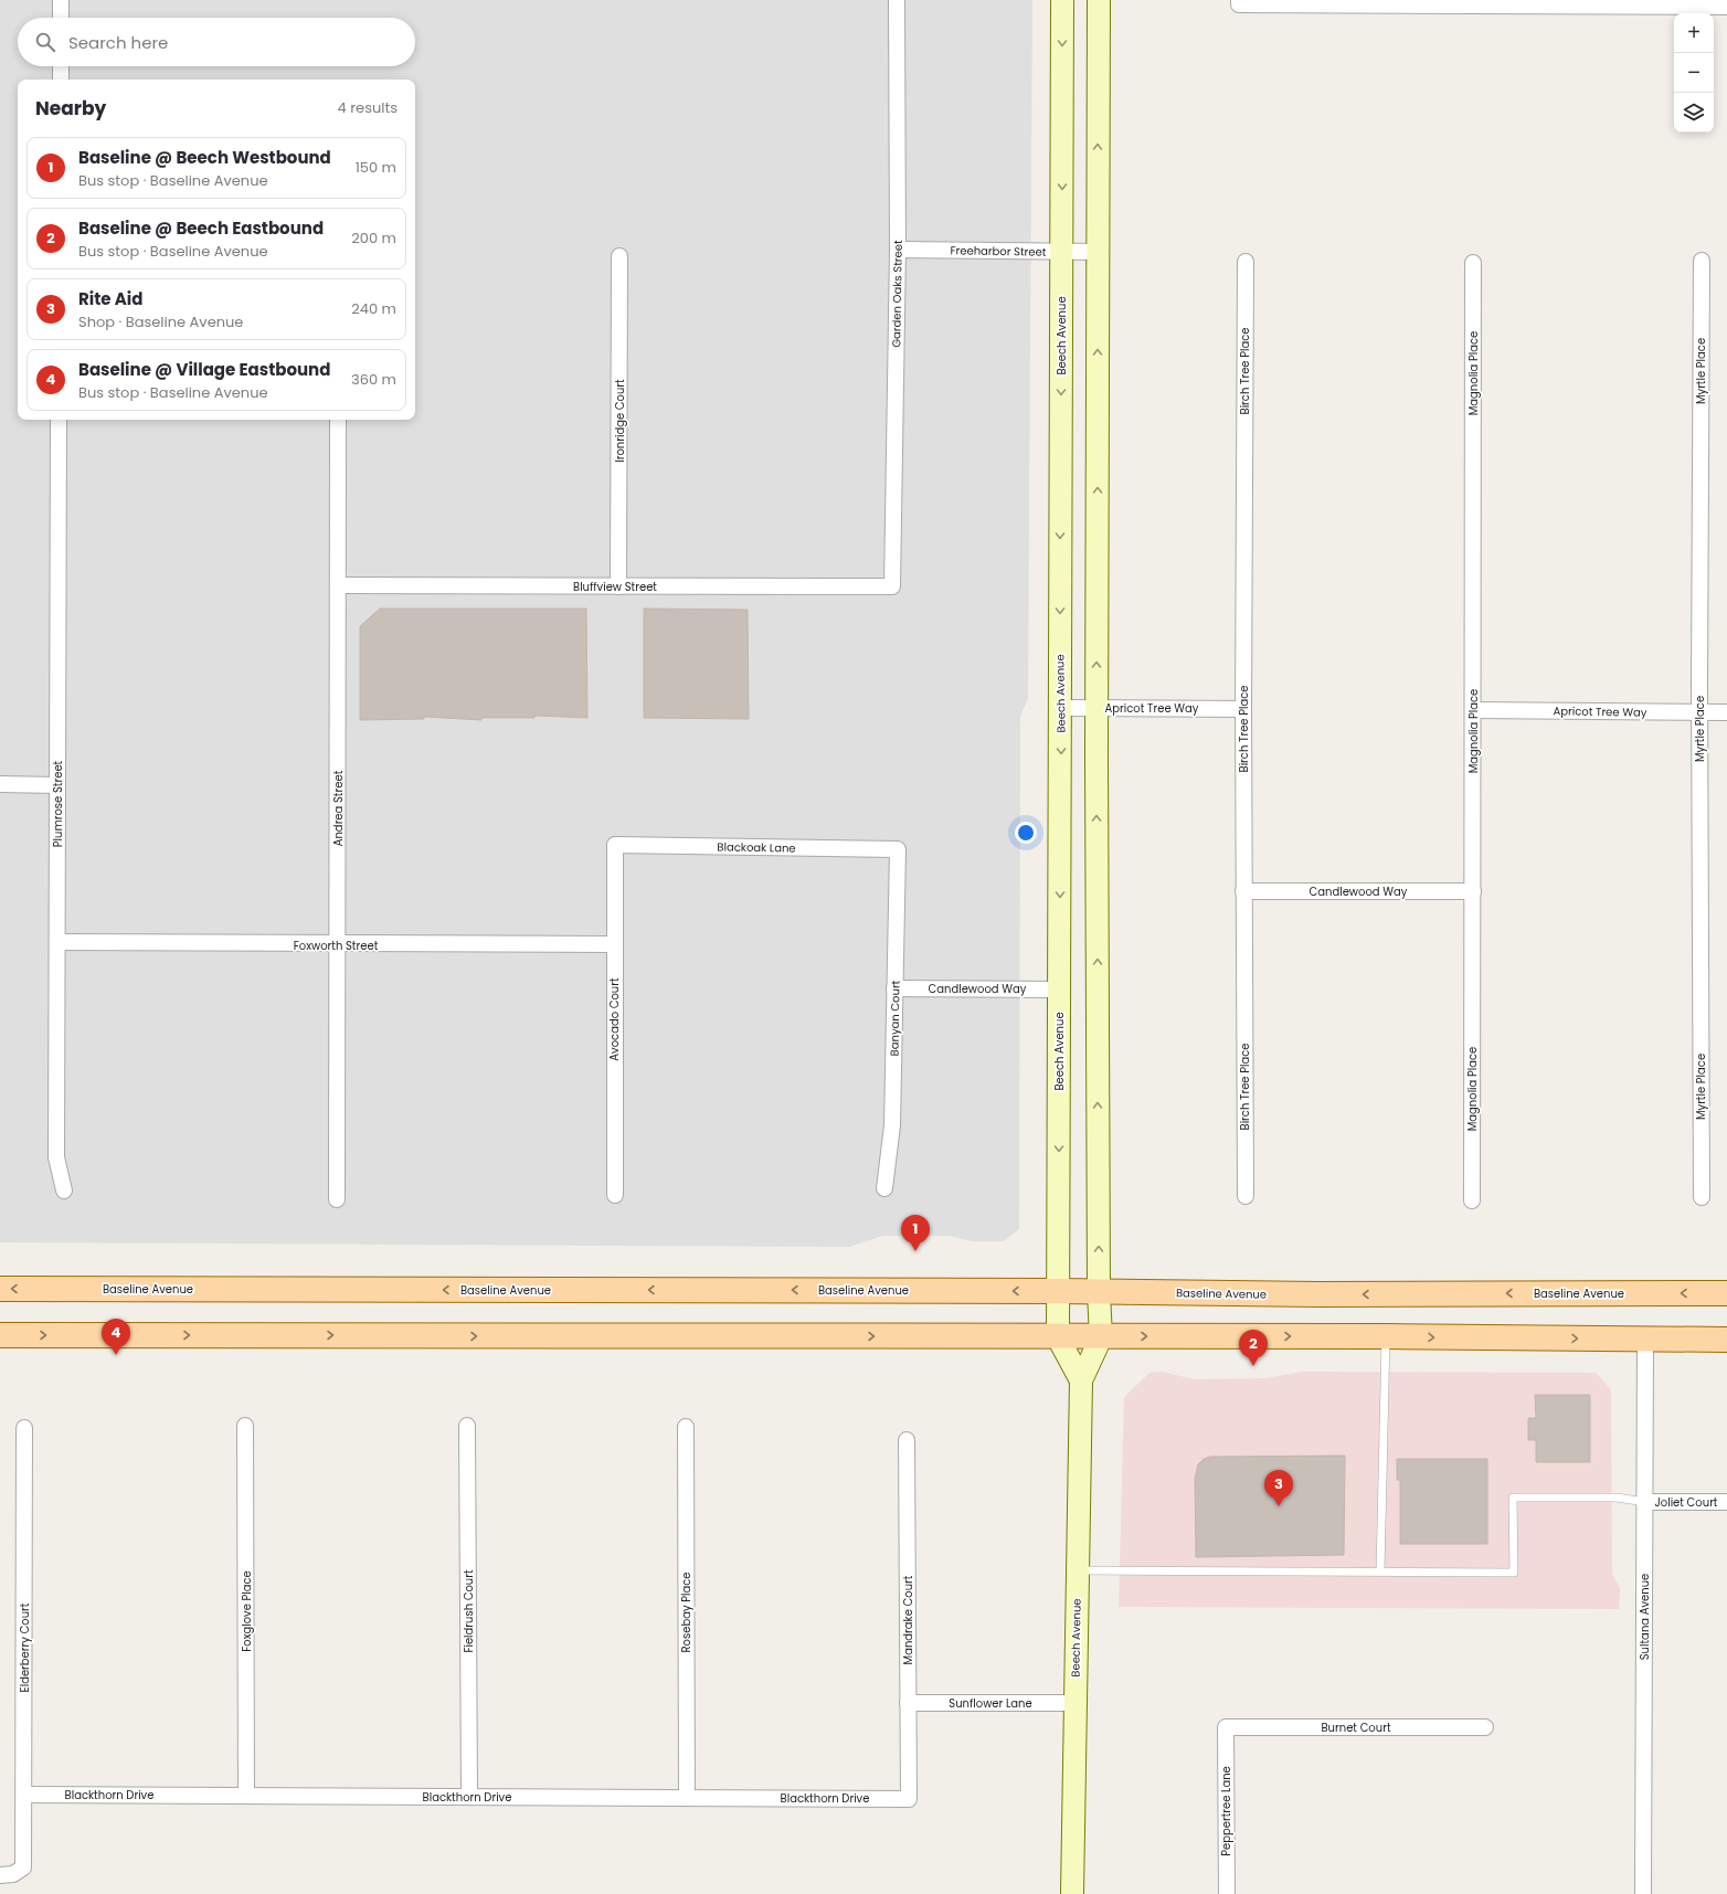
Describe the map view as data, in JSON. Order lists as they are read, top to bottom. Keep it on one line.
{"streets":{"main road":["Beech Avenue","Baseline Avenue"],"street":["Freeharbor Street","Garden Oaks Street","Birch Tree Place","Myrtle Place","Magnolia Place","Ironridge Court","Bluffview Street","Apricot Tree Way","Plumrose Street","Andrea Street","Blackoak Lane","Candlewood Way","Foxworth Street","Banyan Court","Avocado Court","Joliet Court","Foxglove Place","Fieldrush Court","Rosebay Place","Sultana Avenue","Mandrake Court","Elderberry Court","Sunflower Lane","Burnet Court","Blackthorn Drive","Peppertree Lane"]},"crossings":[["Freeharbor Street","Garden Oaks Street"],["Freeharbor Street","Beech Avenue"],["Garden Oaks Street","Bluffview Street"],["Beech Avenue","Apricot Tree Way"],["Beech Avenue","Candlewood Way"],["Beech Avenue","Baseline Avenue"],["Beech Avenue","Sunflower Lane"],["Birch Tree Place","Apricot Tree Way"],["Birch Tree Place","Candlewood Way"],["Myrtle Place","Apricot Tree Way"],["Magnolia Place","Apricot Tree Way"],["Magnolia Place","Candlewood Way"],["Ironridge Court","Bluffview Street"],["Bluffview Street","Andrea Street"],["Plumrose Street","Foxworth Street"],["Andrea Street","Foxworth Street"],["Blackoak Lane","Banyan Court"],["Blackoak Lane","Avocado Court"],["Candlewood Way","Banyan Court"],["Foxworth Street","Avocado Court"],["Joliet Court","Sultana Avenue"],["Foxglove Place","Blackthorn Drive"],["Fieldrush Court","Blackthorn Drive"],["Rosebay Place","Blackthorn Drive"],["Mandrake Court","Sunflower Lane"],["Mandrake Court","Blackthorn Drive"],["Elderberry Court","Blackthorn Drive"],["Burnet Court","Peppertree Lane"]],"page":{"map_buttons":["+","−"],"search":"Search here","heading":["Nearby","4 results"],"list":[{"mark":"1","name":"Baseline @ Beech Westbound","note":"Bus stop · Baseline Avenue","value":"150 m"},{"mark":"2","name":"Baseline @ Beech Eastbound","note":"Bus stop · Baseline Avenue","value":"200 m"},{"mark":"3","name":"Rite Aid","note":"Shop · Baseline Avenue","value":"240 m"},{"mark":"4","name":"Baseline @ Village Eastbound","note":"Bus stop · Baseline Avenue","value":"360 m"}],"pins":["1","4","2","3"]}}
